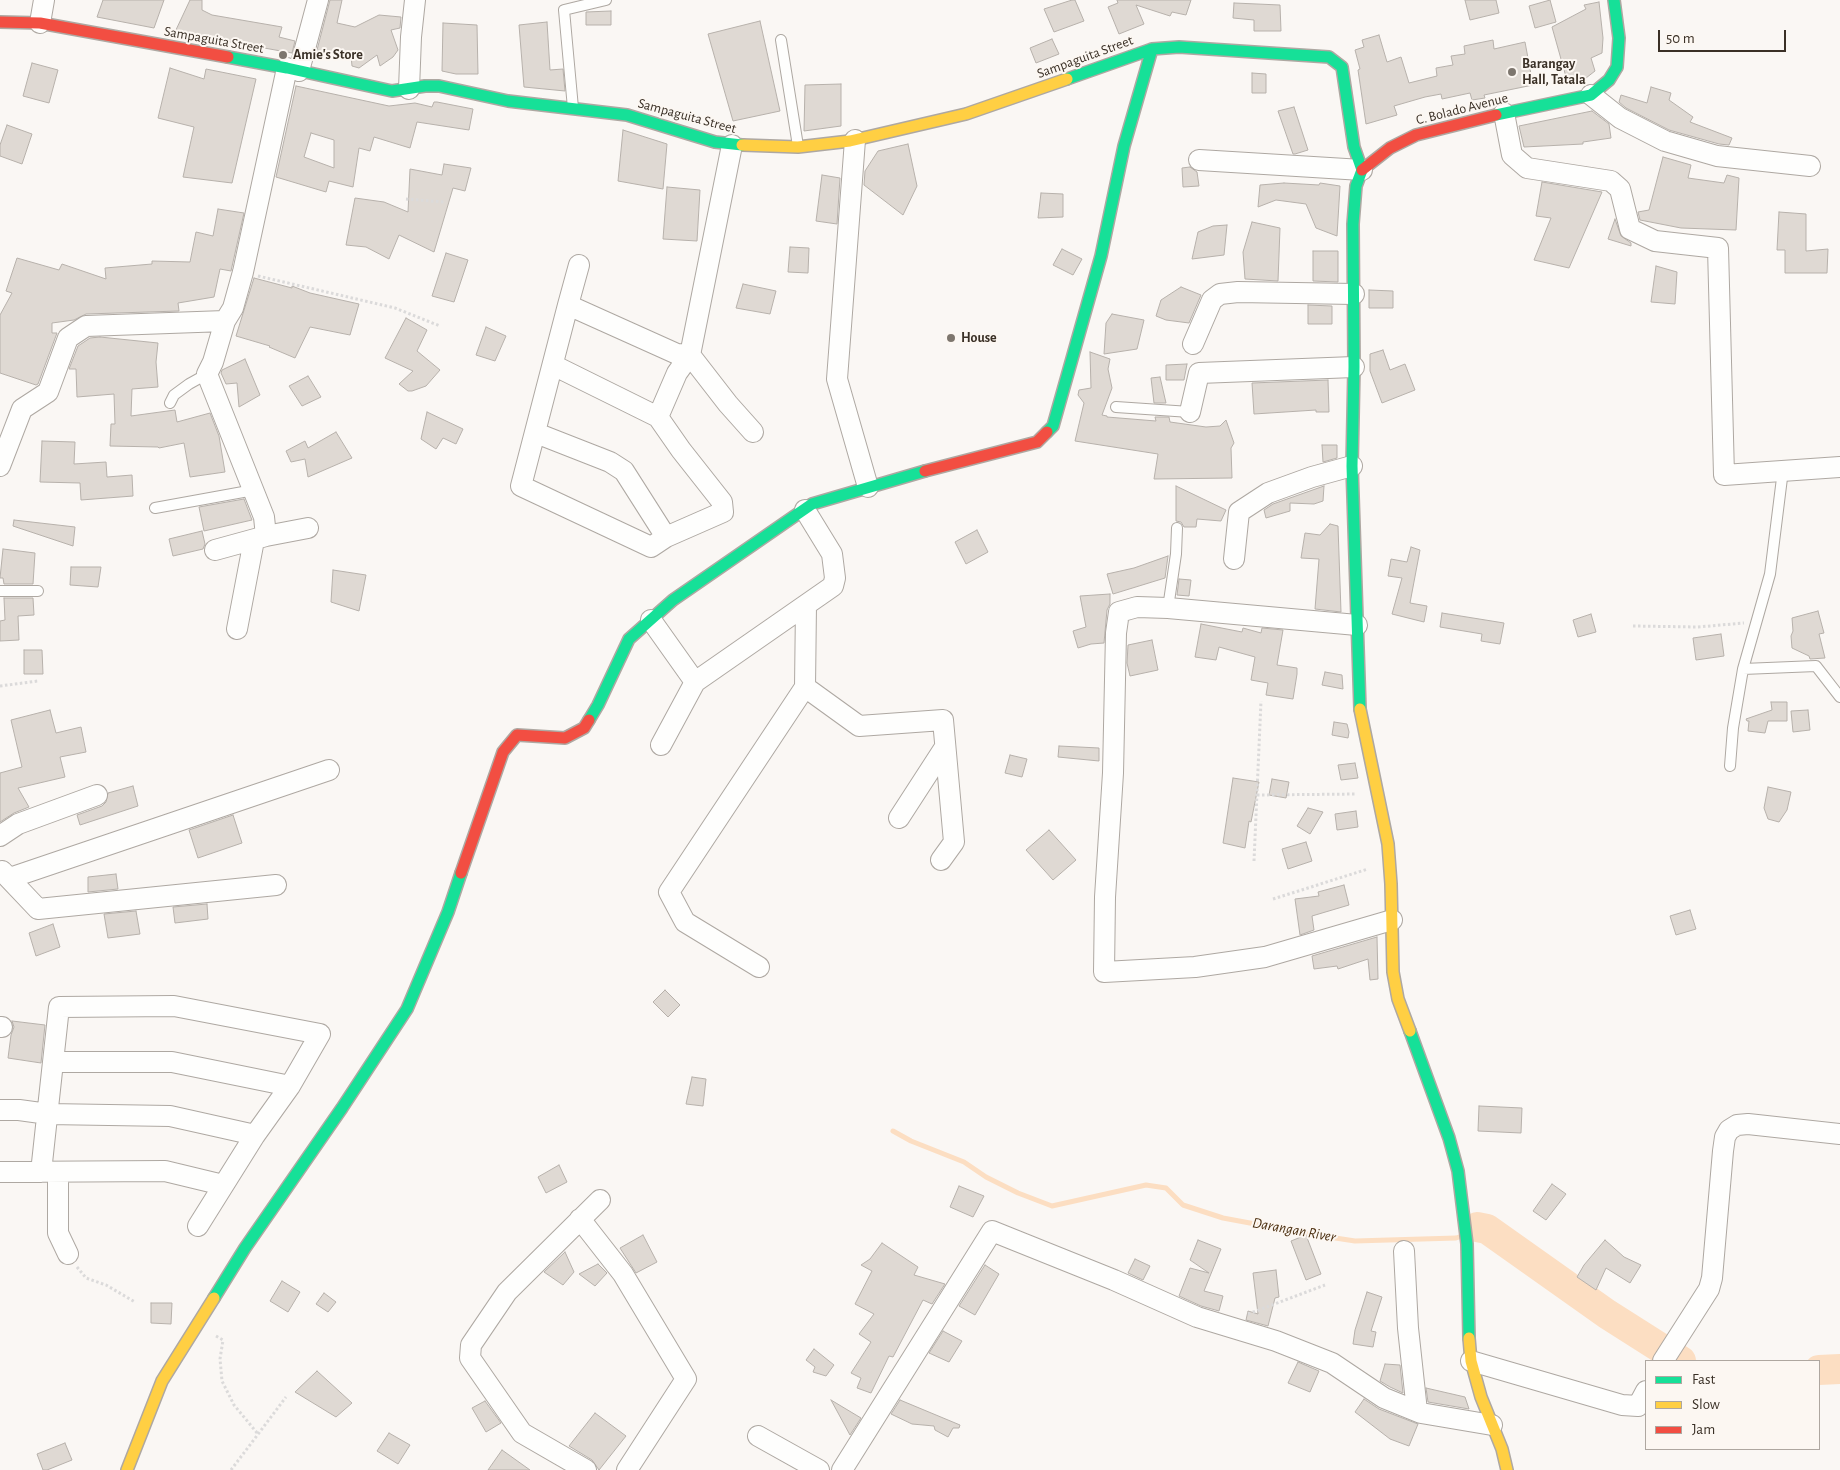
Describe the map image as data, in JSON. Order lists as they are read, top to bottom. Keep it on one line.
{"streets":{"street":["Sampaguita Street","C. Bolado Avenue"]},"crossings":[["Sampaguita Street","C. Bolado Avenue"]],"water":["Darangan River"],"places":["Amie's Store","Barangay Hall, Tatala","House"],"legend":["Fast","Slow","Jam"],"scale_bar":"50 m"}
